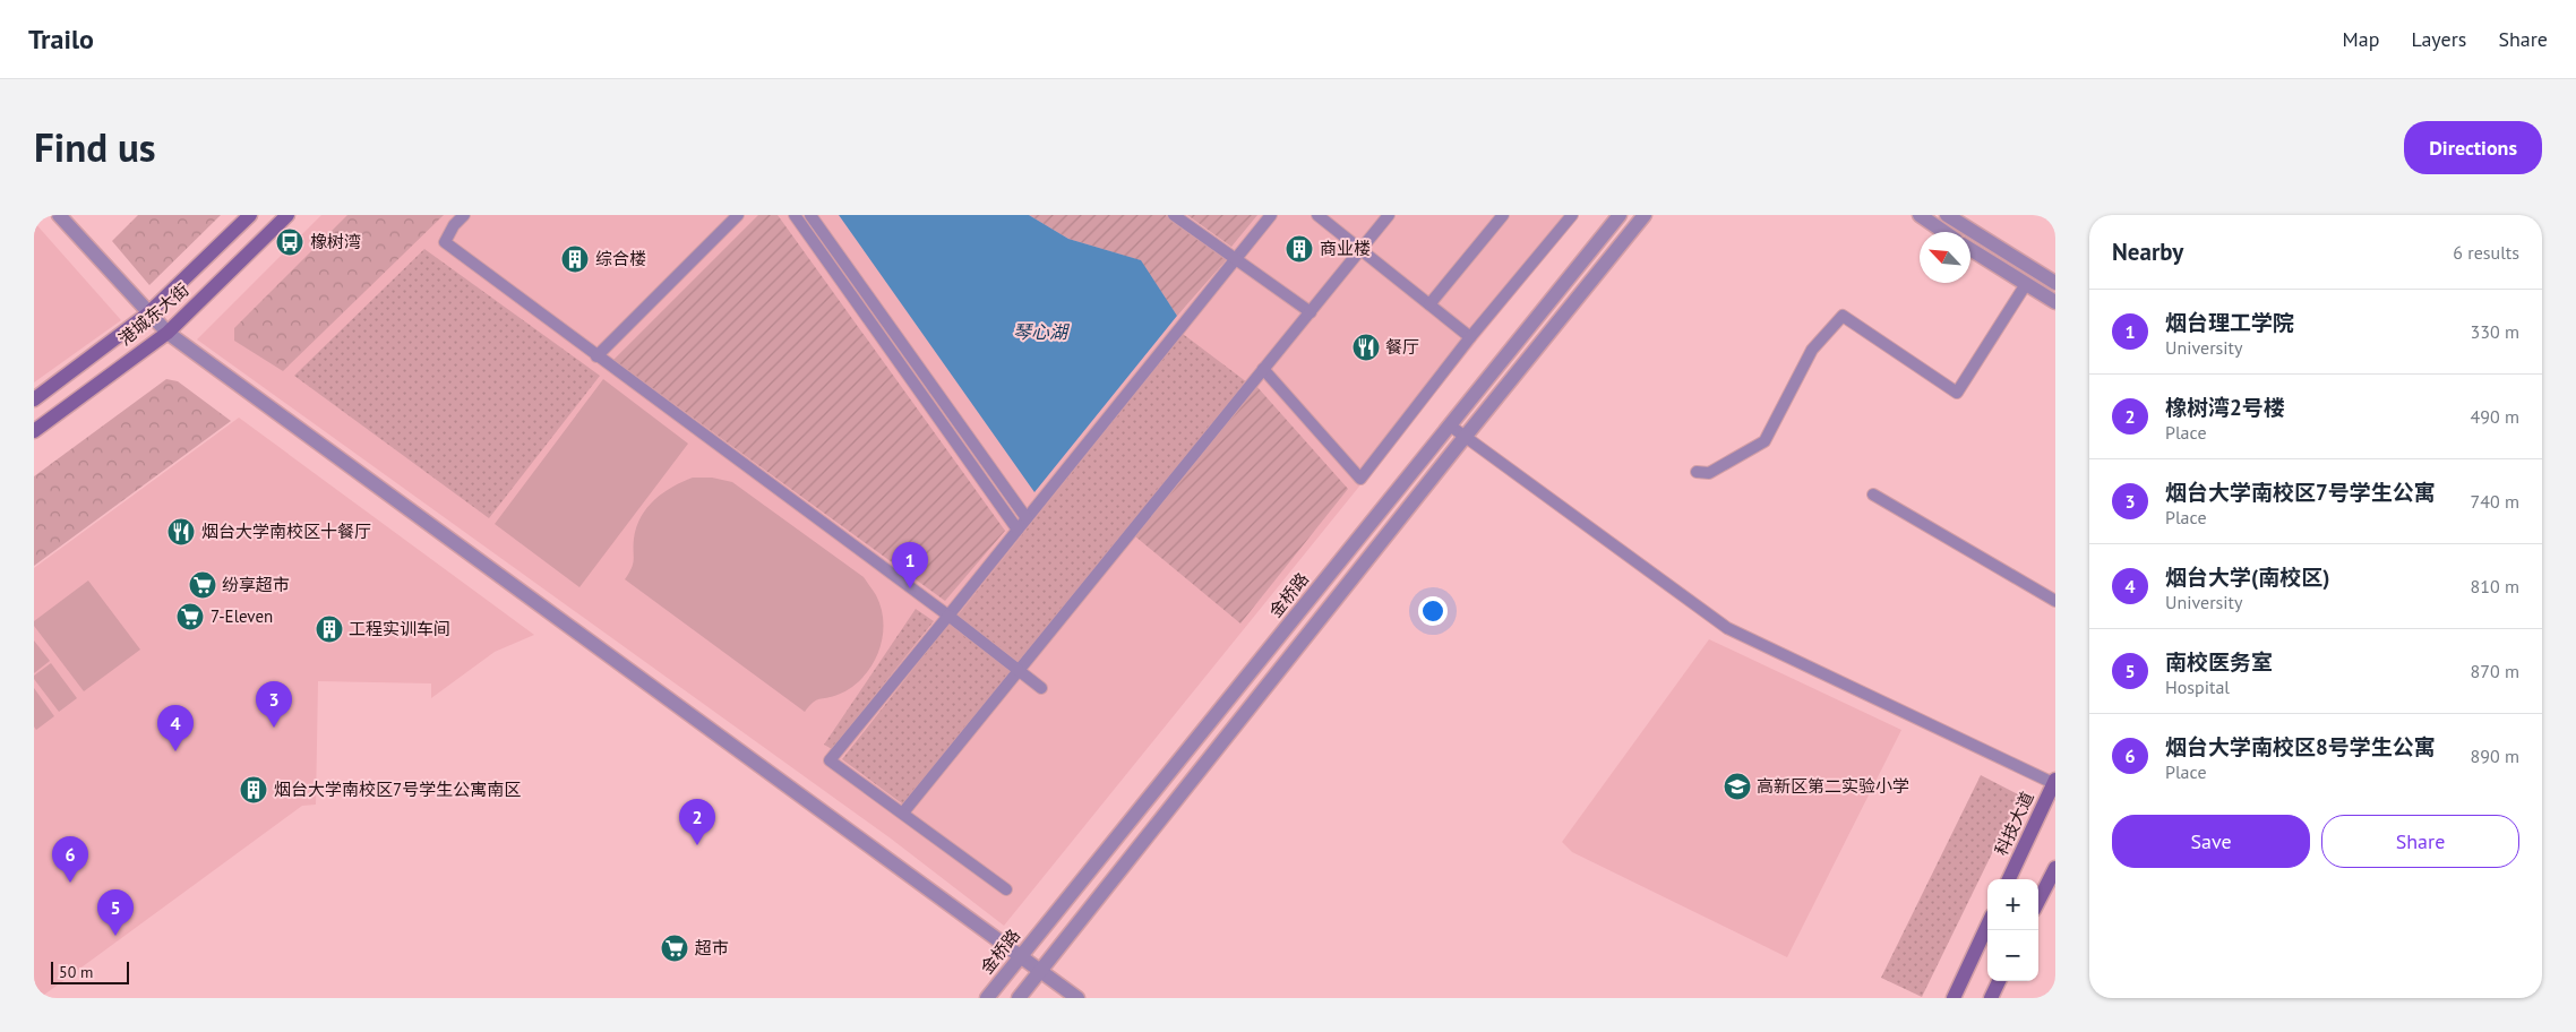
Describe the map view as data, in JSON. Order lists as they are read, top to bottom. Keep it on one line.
{"streets":{"main road":["港城东大街","科技大道"],"street":["金桥路"]},"water":["琴心湖"],"places":{"bus stop":["橡树湾"],"building":["商业楼","综合楼","工程实训车间","烟台大学南校区7号学生公寓南区"],"restaurant":["餐厅","烟台大学南校区十餐厅"],"supermarket":["纷享超市","7-Eleven","超市"],"school or university":["高新区第二实验小学"]},"scale_bar":"50 m","north":"top left","page":{"header":"Trailo","nav":["Map","Layers","Share"],"title":"Find us","buttons":["Directions",["Save","Share"]],"heading":["Nearby","6 results"],"list":[{"mark":"1","name":"烟台理工学院","note":"University","value":"330 m"},{"mark":"2","name":"橡树湾2号楼","note":"Place","value":"490 m"},{"mark":"3","name":"烟台大学南校区7号学生公寓","note":"Place","value":"740 m"},{"mark":"4","name":"烟台大学(南校区)","note":"University","value":"810 m"},{"mark":"5","name":"南校医务室","note":"Hospital","value":"870 m"},{"mark":"6","name":"烟台大学南校区8号学生公寓","note":"Place","value":"890 m"}],"pins":["1","3","4","2","6","5"],"map_buttons":["+","−"],"scale":"50 m"}}
